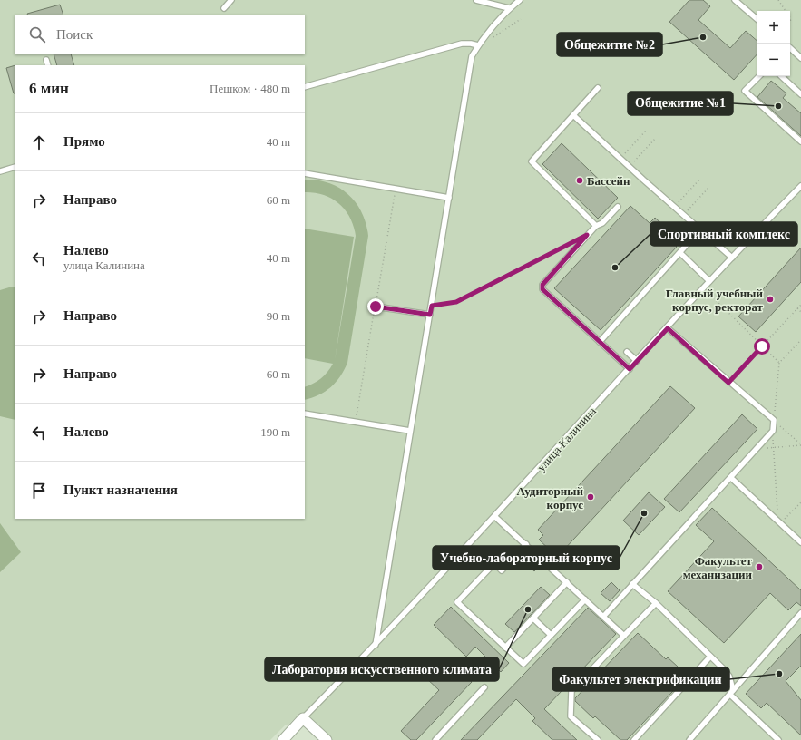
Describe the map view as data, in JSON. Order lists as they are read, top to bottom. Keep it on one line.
{"streets":{"street":["улица Калинина"]},"places":["Общежитие №2","Общежитие №1","Бассейн","Спортивный комплекс","Главный учебный корпус, ректорат","Аудиторный корпус","Учебно-лабораторный корпус","Факультет механизации","Лаборатория искусственного климата","Факультет электрификации"],"page":{"map_buttons":["+","−"],"search":"Поиск","heading":["6 мин","Пешком · 480 m"],"list":[["Прямо","40 m"],["Направо","60 m"],["Налево","улица Калинина","40 m"],["Направо","90 m"],["Направо","60 m"],["Налево","190 m"],"Пункт назначения"]}}
